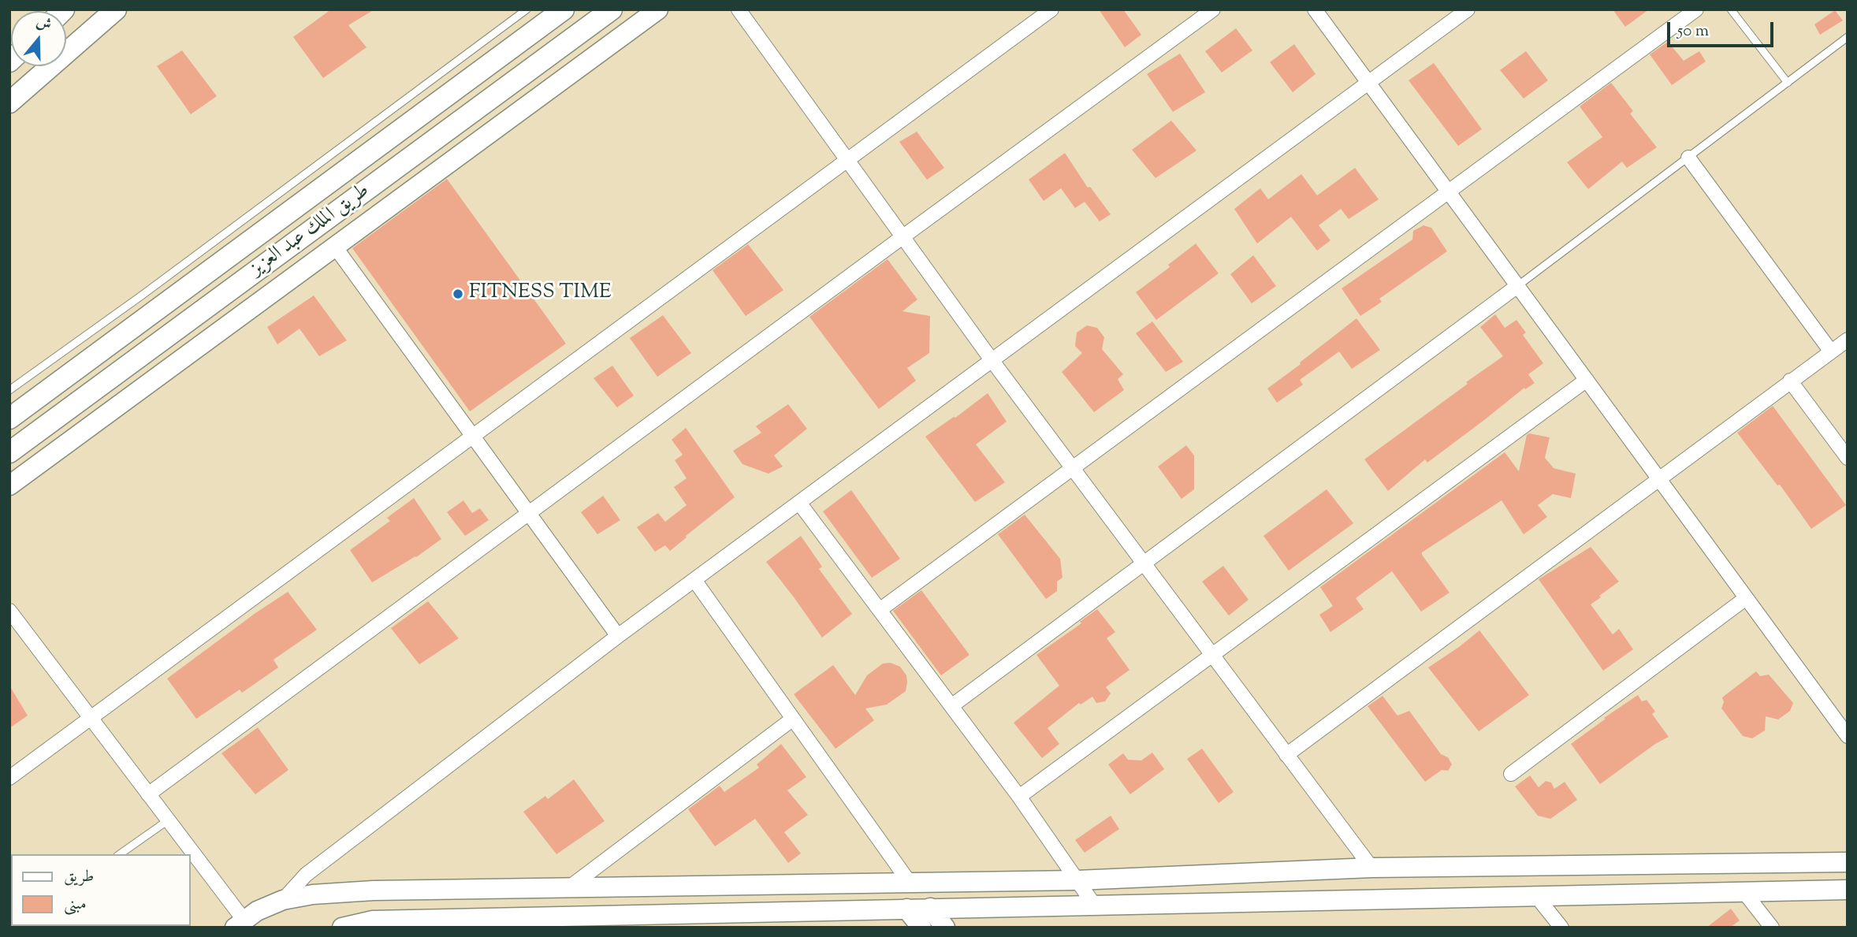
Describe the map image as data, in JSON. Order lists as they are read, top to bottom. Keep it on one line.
{"streets":{"main road":["طريق الملك عبد العزيز"]},"places":["FITNESS TIME"],"legend":["طريق","مبنى"],"scale_bar":"50 m","north":"top"}
